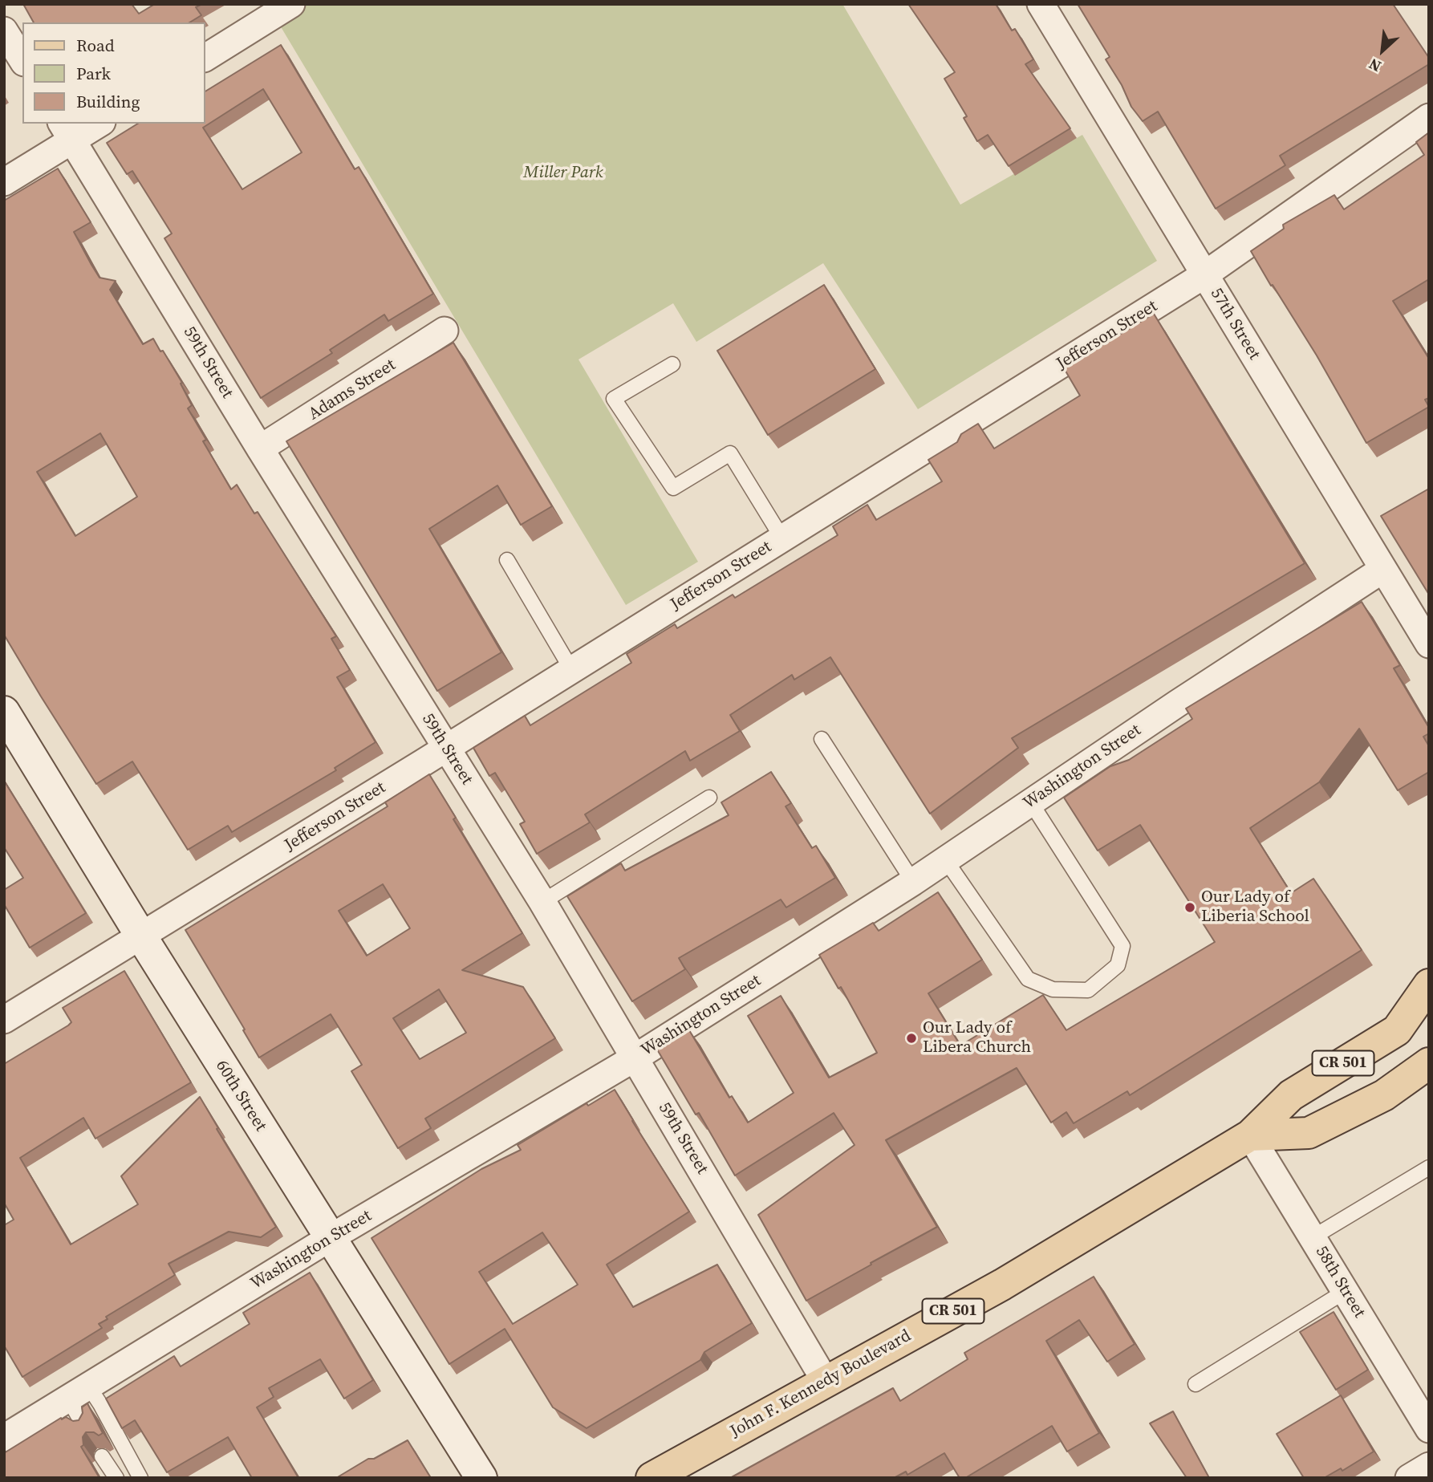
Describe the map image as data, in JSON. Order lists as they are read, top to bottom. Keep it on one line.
{"streets":{"main road":["CR 501","John F. Kennedy Boulevard"],"street":["57th Street","Jefferson Street","59th Street","Adams Street","Washington Street","60th Street","58th Street"]},"crossings":[["57th Street","Jefferson Street"],["57th Street","Washington Street"],["Jefferson Street","59th Street"],["Jefferson Street","60th Street"],["59th Street","Adams Street"],["59th Street","Washington Street"],["59th Street","John F. Kennedy Boulevard"],["Washington Street","60th Street"],["58th Street","John F. Kennedy Boulevard"]],"parks":["Miller Park"],"places":["Our Lady of Liberia School","Our Lady of Libera Church"],"legend":["Road","Park","Building"],"north":"bottom left"}
